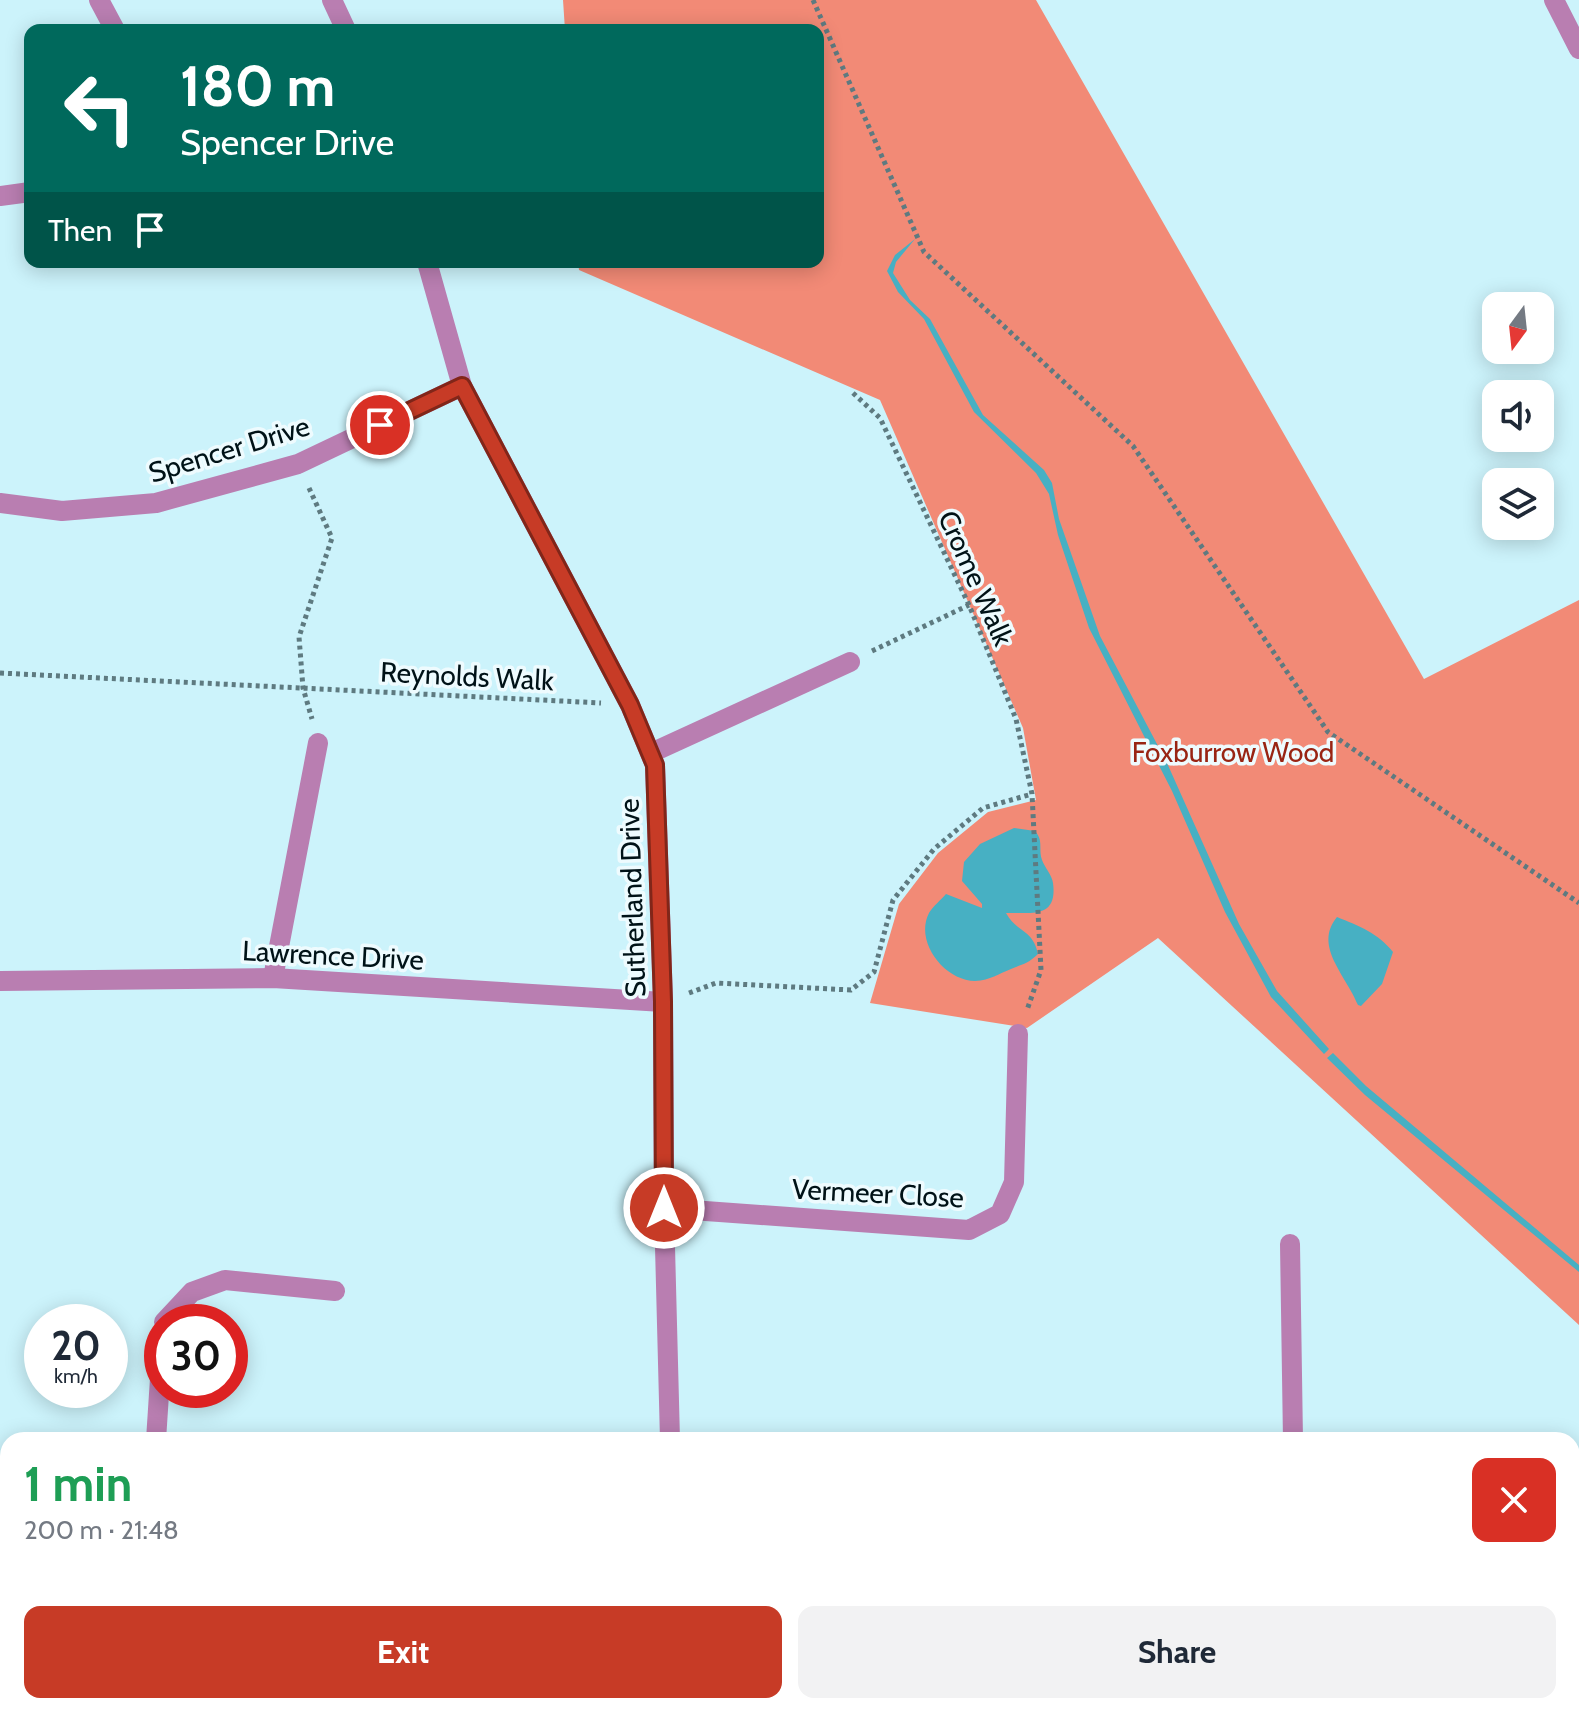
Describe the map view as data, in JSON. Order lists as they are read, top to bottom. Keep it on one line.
{"streets":{"street":["Spencer Drive","Sutherland Drive","Lawrence Drive","Vermeer Close"],"path":["Crome Walk","Reynolds Walk"]},"crossings":[["Spencer Drive","Sutherland Drive"],["Crome Walk","Vermeer Close"],["Reynolds Walk","Sutherland Drive"],["Sutherland Drive","Lawrence Drive"],["Sutherland Drive","Vermeer Close"]],"parks":["Foxburrow Wood"],"north":"bottom","page":{"turn":["180 m","Spencer Drive"],"then":"Then","speed":"20 km/h","limit":"30","heading":["1 min","200 m · 21:48"],"buttons":["Exit","Share"]}}
